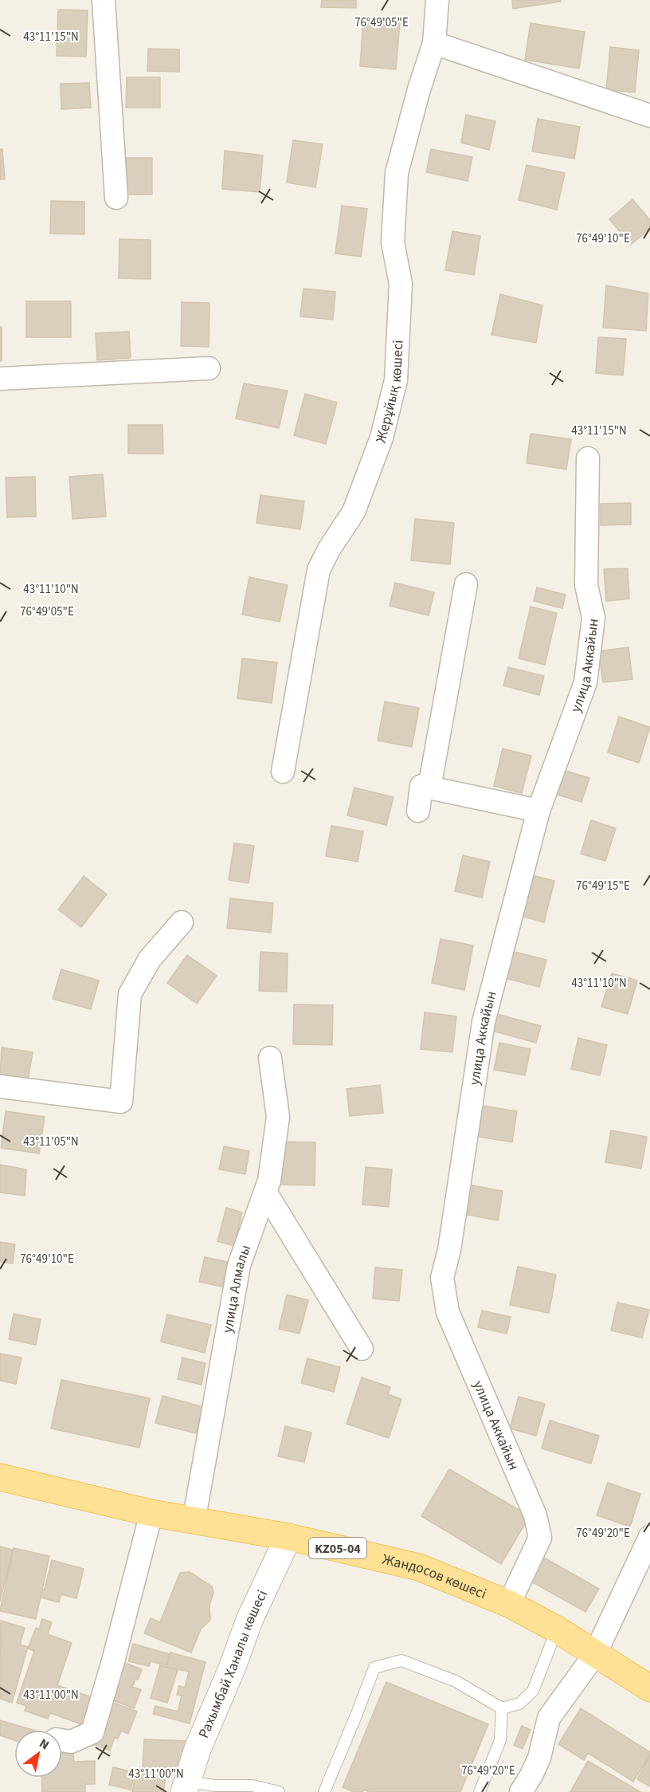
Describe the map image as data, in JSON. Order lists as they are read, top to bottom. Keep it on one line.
{"streets":{"main road":["KZ05-04","Жандосов көшесі"],"street":["Жерұйық көшесі","улица Аккайын","улица Алмалы","Рахымбай Ханалы көшесі"]},"crossings":[["улица Аккайын","Жандосов көшесі"],["улица Алмалы","Жандосов көшесі"],["Жандосов көшесі","Рахымбай Ханалы көшесі"]],"north":"top right","coordinates":["76°49'05\"E","43°11'15\"N","76°49'10\"E","43°11'10\"N","76°49'15\"E","43°11'05\"N","76°49'20\"E","43°11'00\"N"]}
